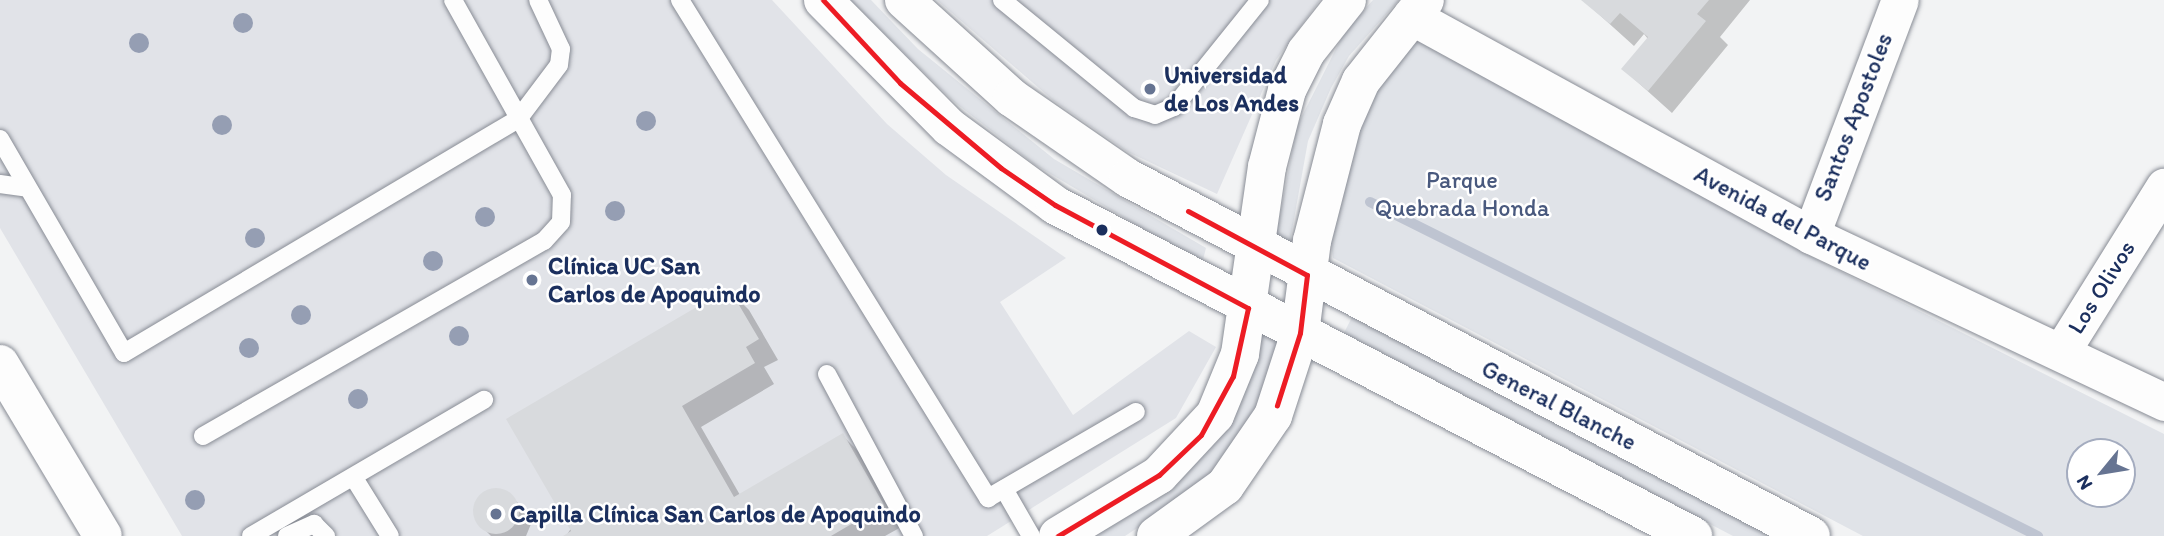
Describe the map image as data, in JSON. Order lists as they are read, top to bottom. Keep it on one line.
{"streets":{"main road":["General Blanche"],"street":["Santos Apostoles","Avenida del Parque","Los Olivos"]},"crossings":[["Santos Apostoles","Avenida del Parque"],["Avenida del Parque","Los Olivos"]],"parks":["Parque Quebrada Honda"],"places":["Universidad de Los Andes","Clínica UC San Carlos de Apoquindo","Capilla Clínica San Carlos de Apoquindo"],"north":"bottom left"}
